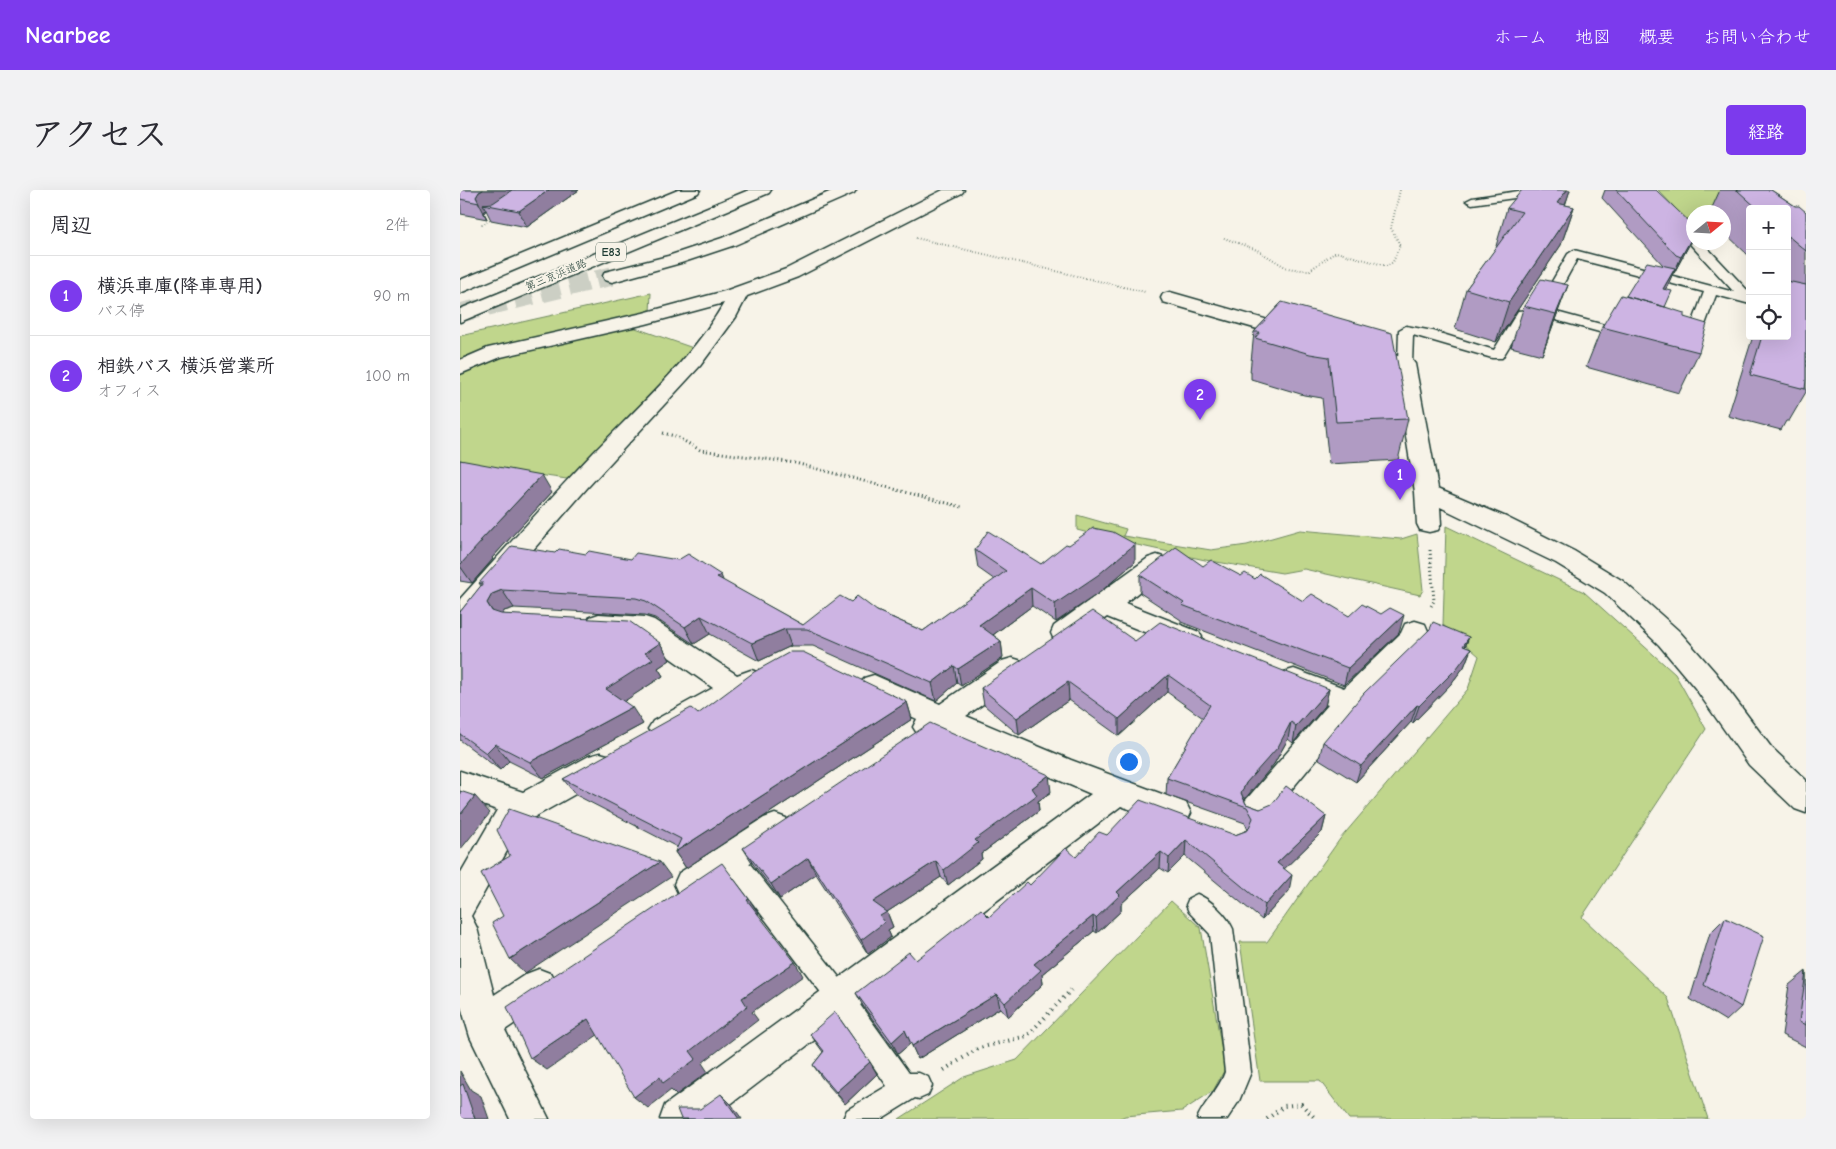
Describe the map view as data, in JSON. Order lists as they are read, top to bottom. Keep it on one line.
{"streets":{"main road":["E83","第三京浜道路"]},"north":"right","page":{"header":"Nearbee","nav":["ホーム","地図","概要","お問い合わせ"],"title":"アクセス","buttons":"経路","heading":["周辺","2件"],"map_buttons":["+","−"],"list":[{"mark":"1","name":"横浜車庫(降車専用)","note":"バス停","value":"90 m"},{"mark":"2","name":"相鉄バス 横浜営業所","note":"オフィス","value":"100 m"}],"pins":["2","1"]}}
